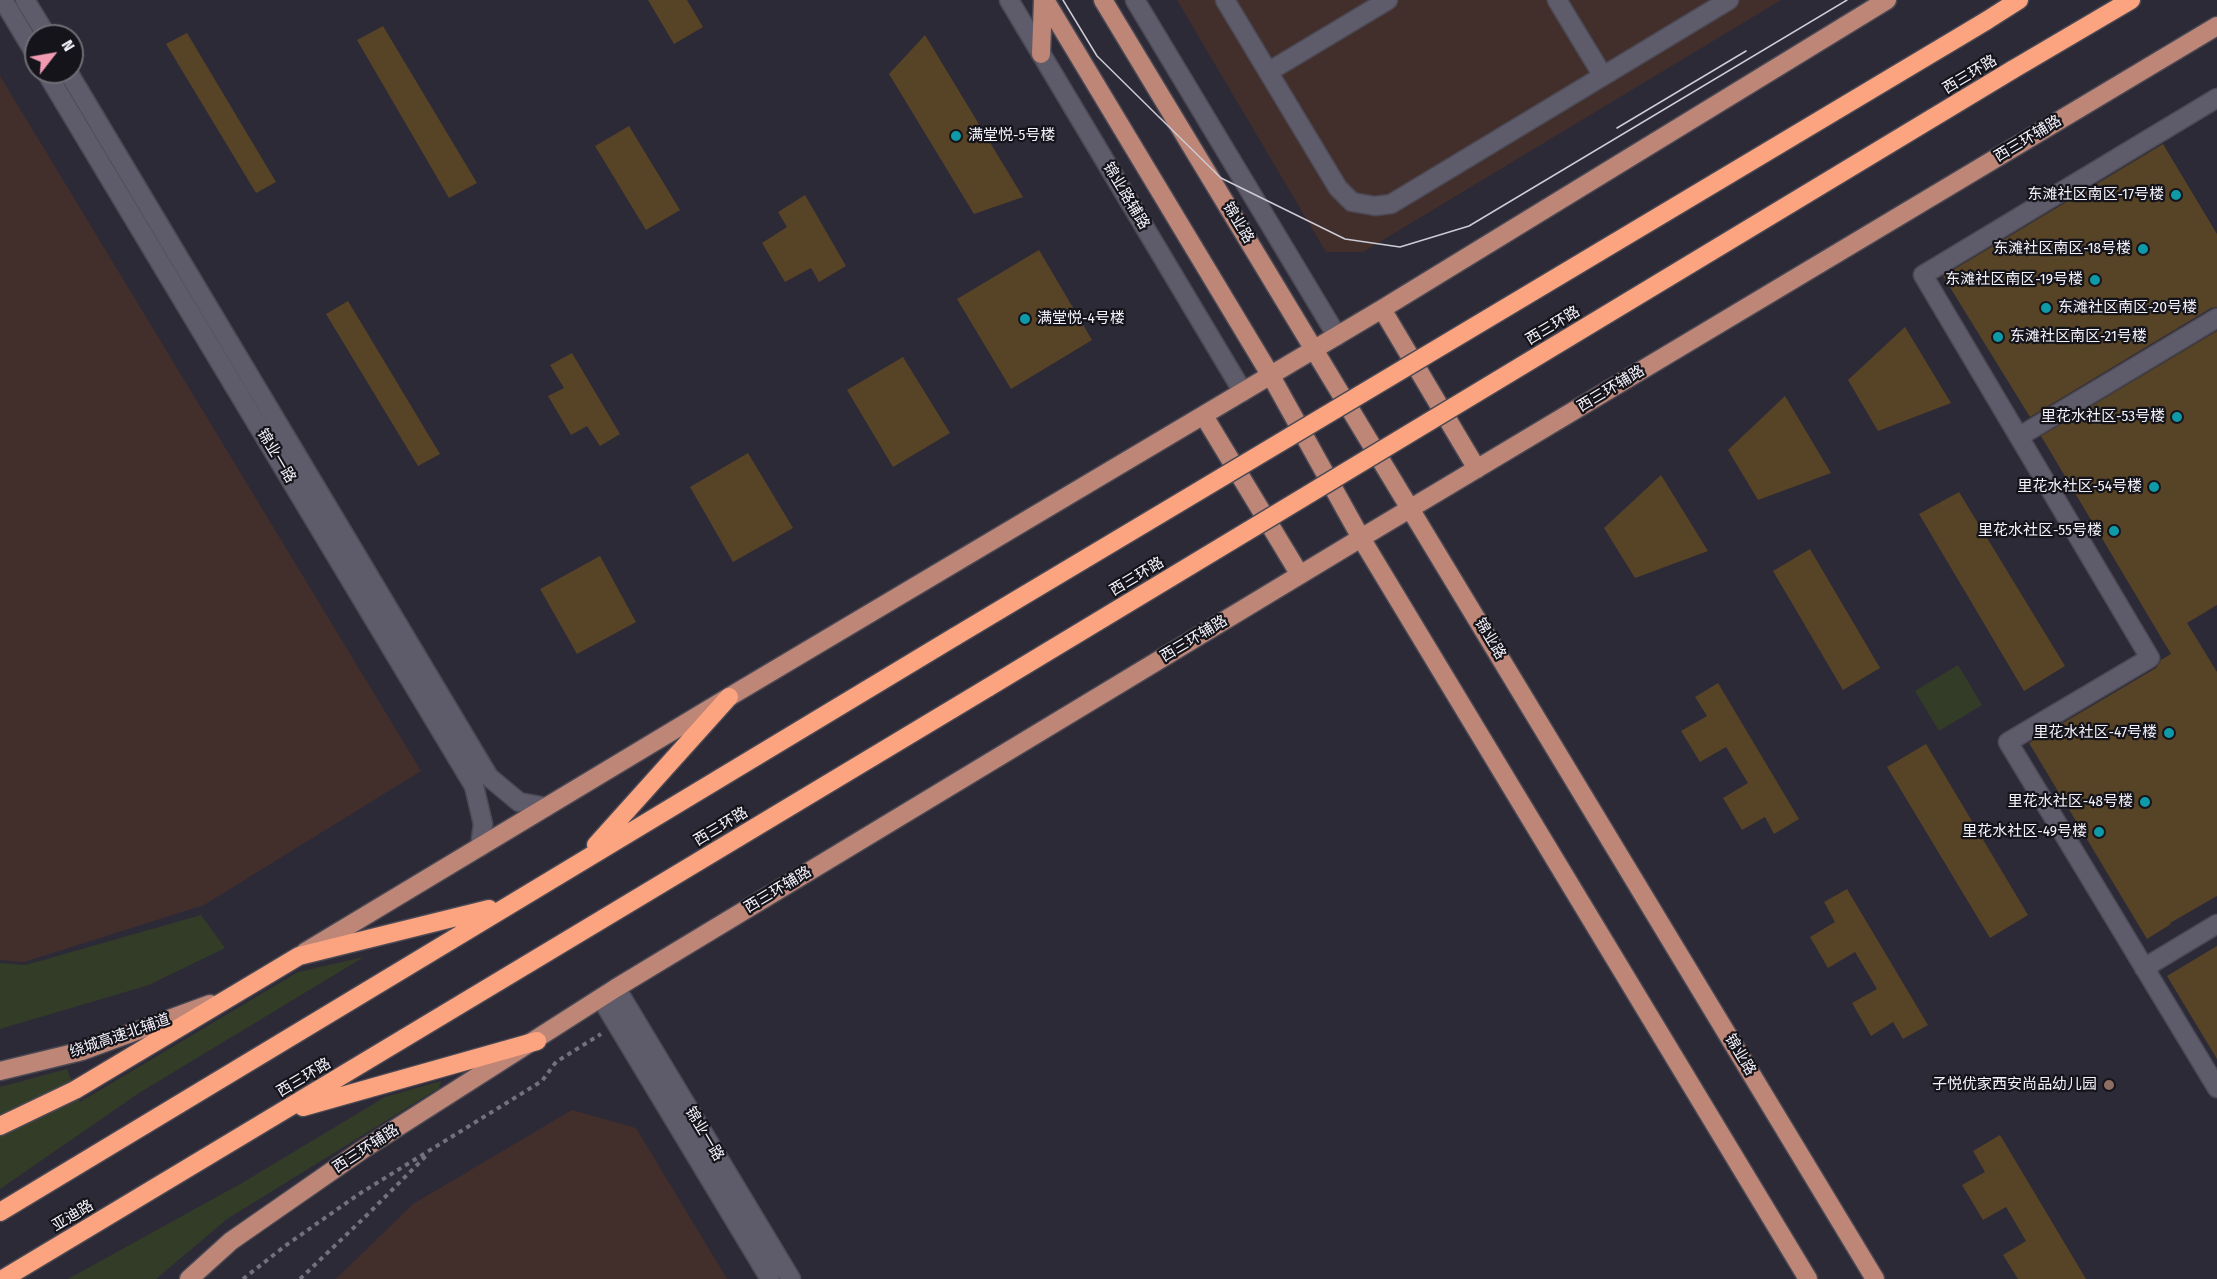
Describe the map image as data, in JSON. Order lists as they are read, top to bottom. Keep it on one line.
{"streets":{"highway":["西三环路","亚迪路"],"main road":["西三环辅路","锦业路","绕城高速北辅道"],"street":["锦业路辅路","锦业一路"]},"crossings":[["西三环路","亚迪路"],["西三环辅路","锦业路"],["西三环辅路","锦业一路"]],"places":["满堂悦-5号楼","东滩社区南区-17号楼","东滩社区南区-18号楼","东滩社区南区-19号楼","东滩社区南区-20号楼","满堂悦-4号楼","东滩社区南区-21号楼","里花水社区-53号楼","里花水社区-54号楼","里花水社区-55号楼","里花水社区-47号楼","里花水社区-48号楼","里花水社区-49号楼","子悦优家西安尚品幼儿园"],"north":"top right"}
